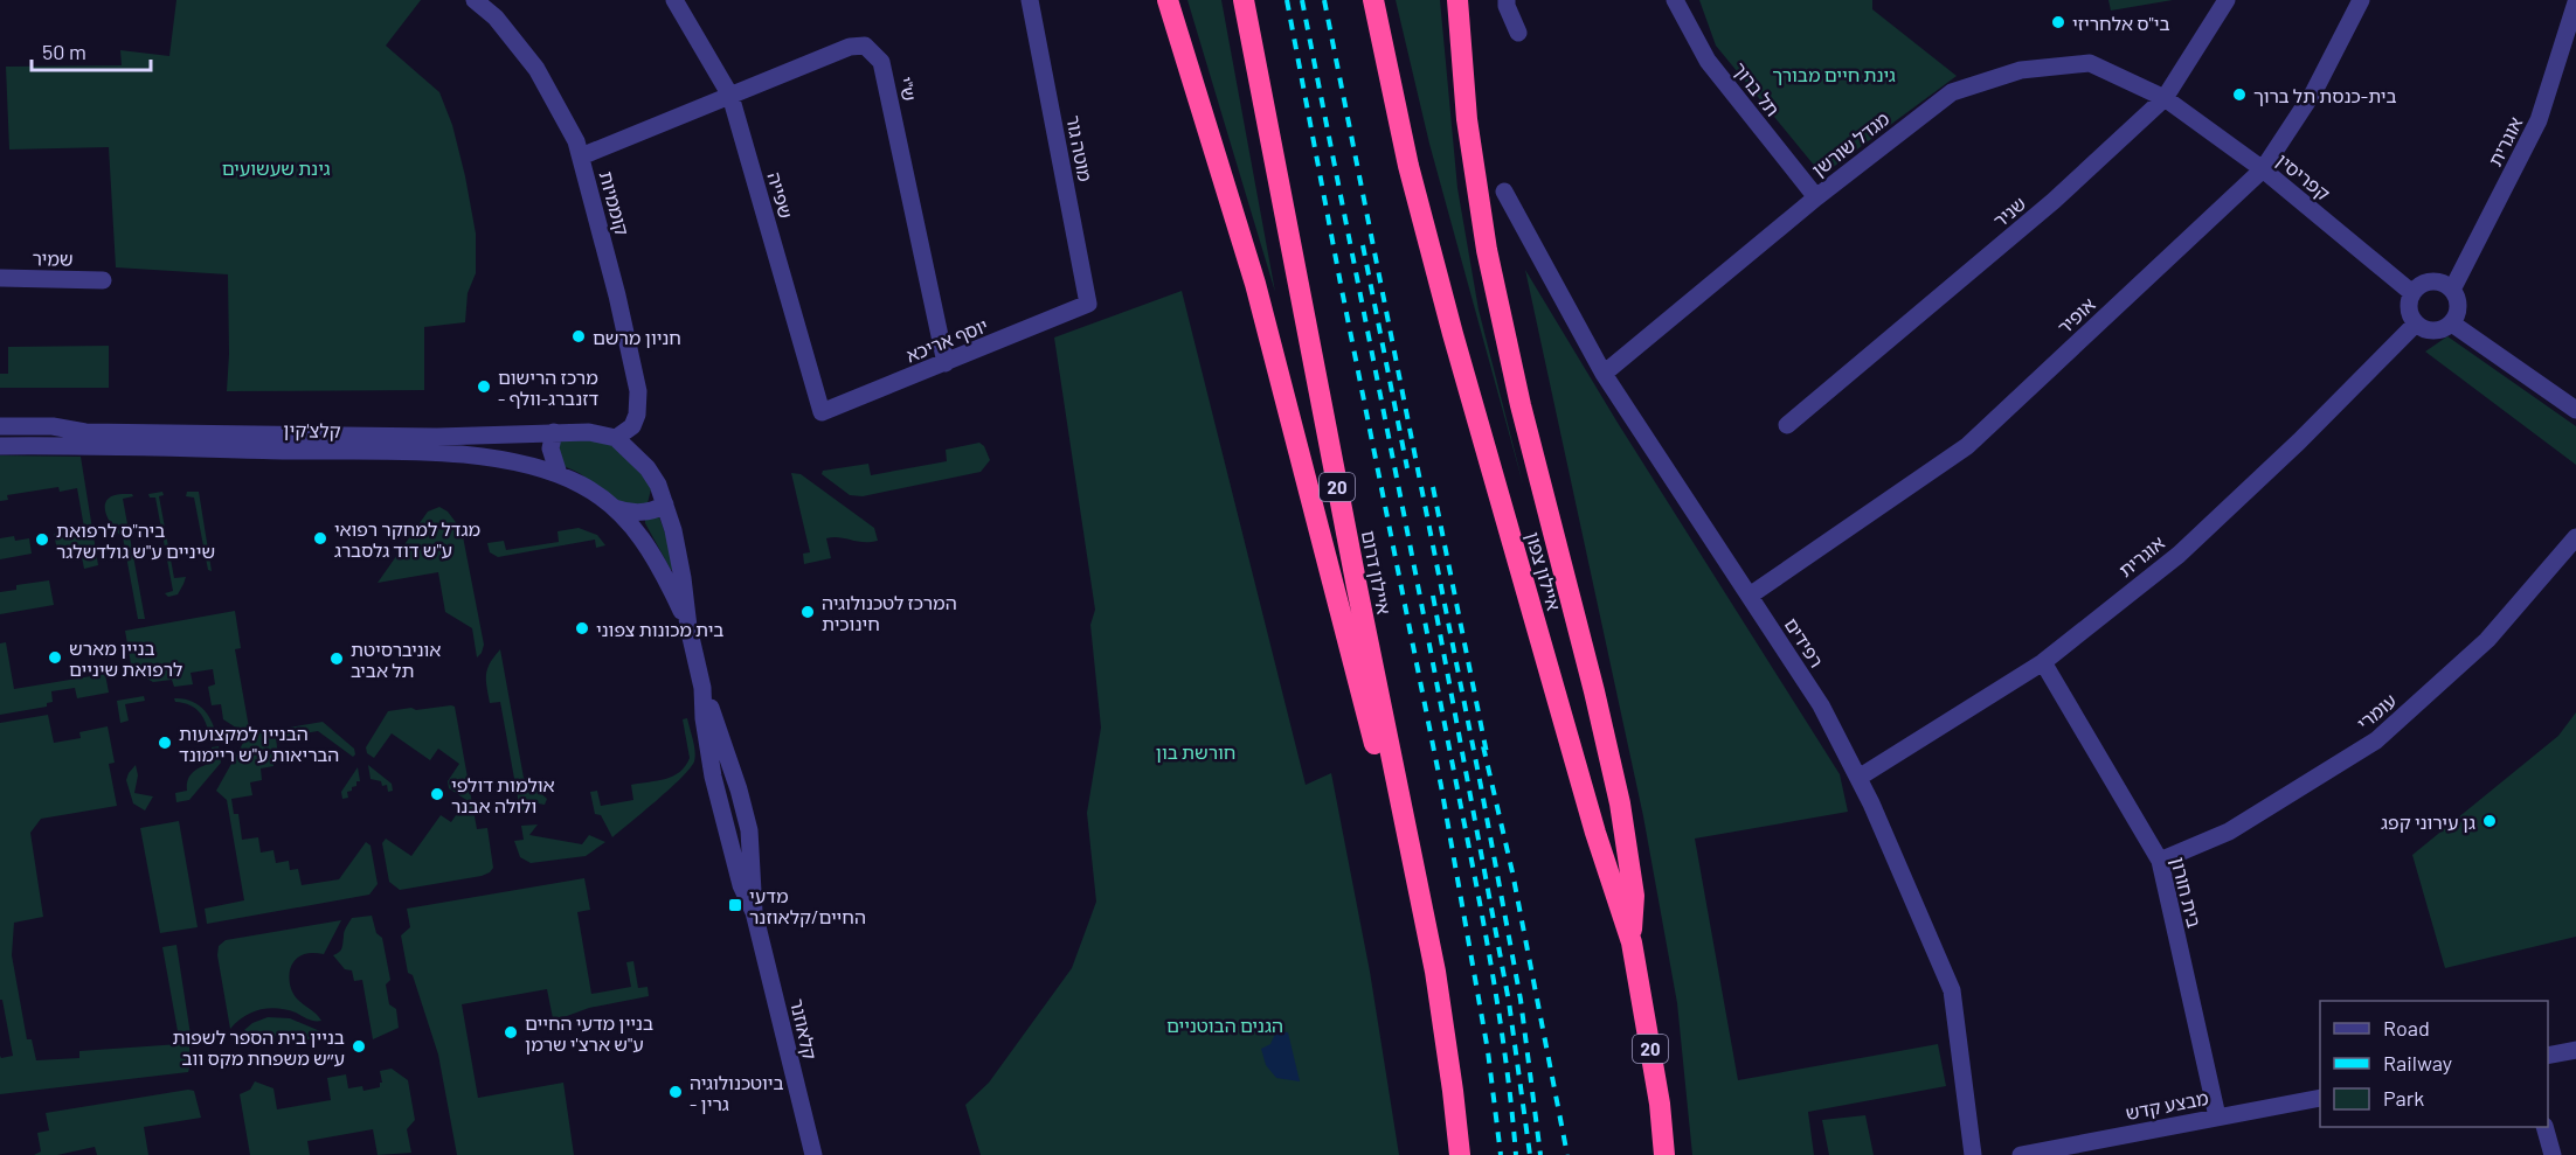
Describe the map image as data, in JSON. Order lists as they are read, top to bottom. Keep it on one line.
{"streets":{"highway":["20","איילון צפון","איילון דרום"],"street":["ש\"י","תל ברוך","אוגרית","מגדל שורשן","מוטה גור","קפריסין","שפייה","קוממיות","שניר","שמיר","אופיר","יוסף אריכא","קלצ'קין","רפידים","עומרי","בית חורון","קלאוזנר","מבצע קדש"]},"crossings":[["ש\"י","שפייה"],["ש\"י","קוממיות"],["ש\"י","יוסף אריכא"],["תל ברוך","מגדל שורשן"],["אוגרית","קפריסין"],["אוגרית","רפידים"],["אוגרית","בית חורון"],["מגדל שורשן","קפריסין"],["מגדל שורשן","שניר"],["מגדל שורשן","רפידים"],["מוטה גור","יוסף אריכא"],["קפריסין","שניר"],["קפריסין","אופיר"],["שפייה","יוסף אריכא"],["קוממיות","קלצ'קין"],["קוממיות","קלאוזנר"],["אופיר","רפידים"],["קלצ'קין","קלאוזנר"],["עומרי","בית חורון"],["בית חורון","מבצע קדש"]],"parks":["גינת חיים מבורך","גינת שעשועים","חורשת בון","הגנים הבוטניים"],"places":{"other":["בי\"ס אלחריזי","בית-כנסת תל ברוך","חניון מרשם","מרכז הרישום - דזנברג-וולף","מגדל למחקר רפואי ע\"ש דוד גלסברג","ביה\"ס לרפואת שיניים ע\"ש גולדשלגר","המרכז לטכנולוגיה חינוכית","בית מכונות צפוני","בניין מארש לרפואת שיניים","אוניברסיטת תל אביב","הבניין למקצועות הבריאות ע\"ש ריימונד","אולמות דולפי ולולה אבנר","גן עירוני קפג","בניין מדעי החיים ע\"ש ארצ'י שרמן","בניין בית הספר לשפות ע״ש משפחת מקס ווב","ביוטכנולוגיה - גרין"],"transit":["מדעי החיים/קלאוזנר"]},"legend":["Road","Railway","Park"],"scale_bar":"50 m"}
